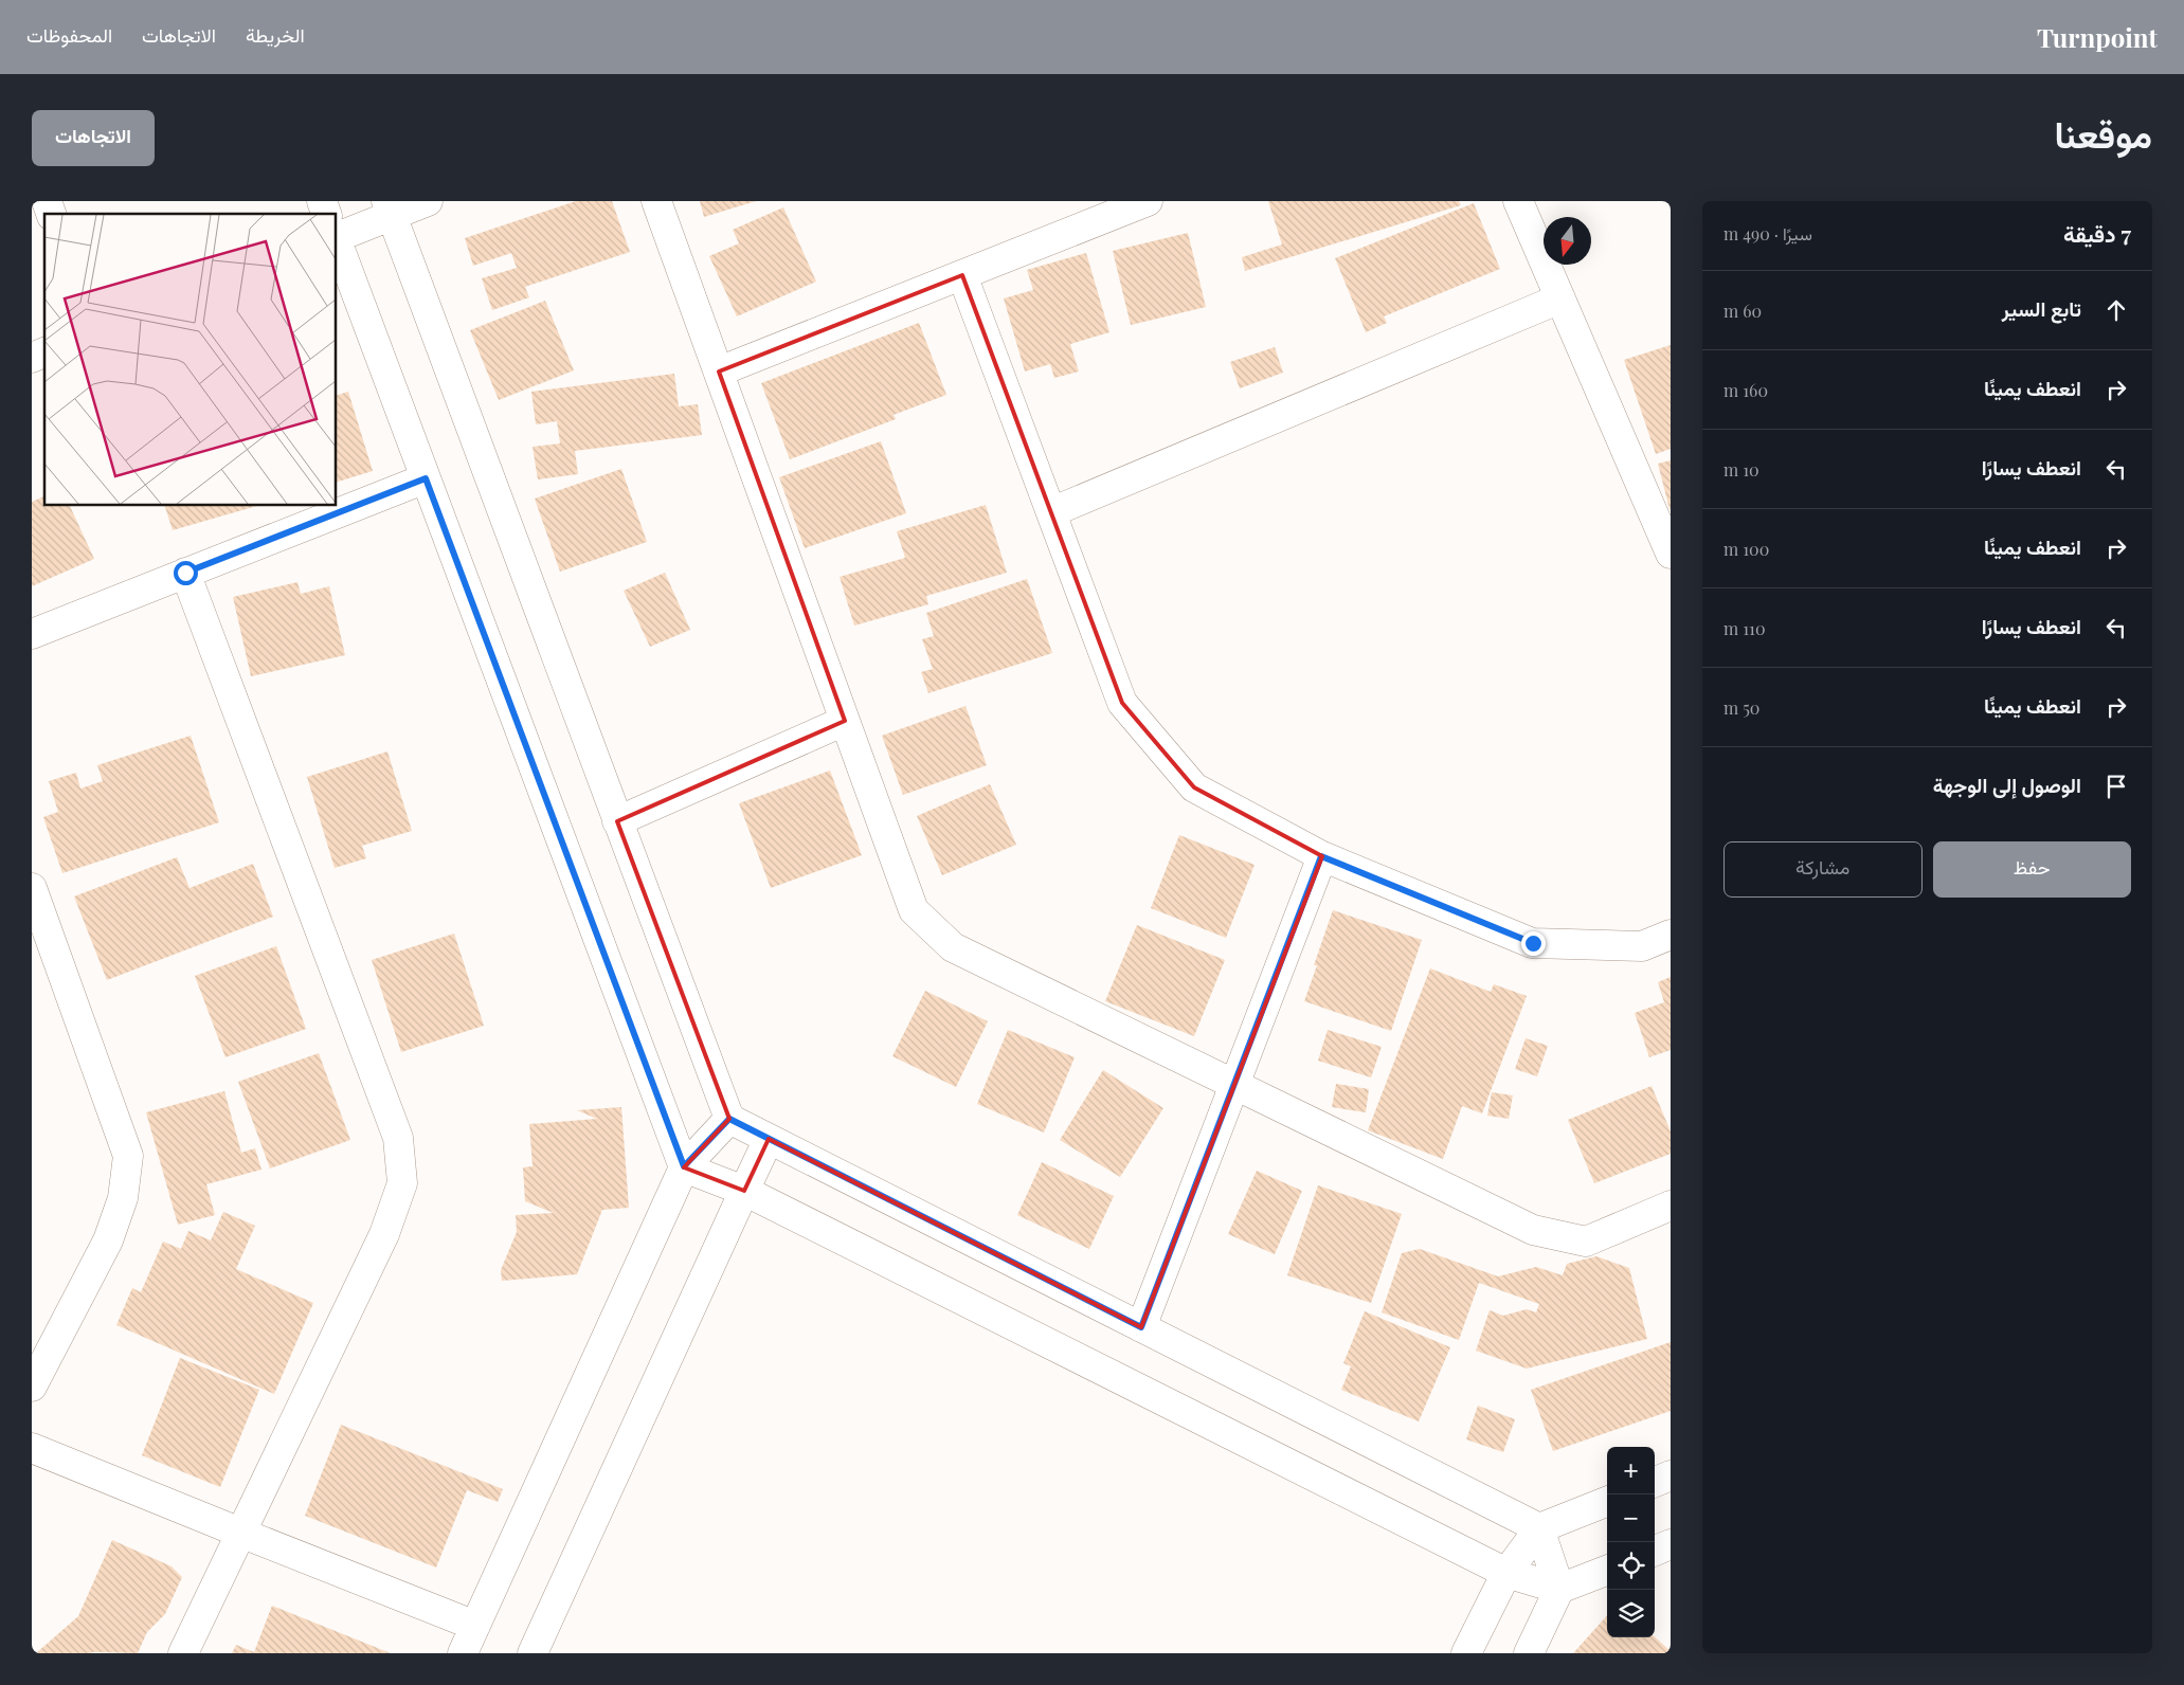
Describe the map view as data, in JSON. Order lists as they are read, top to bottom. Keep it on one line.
{"north":"bottom","page":{"header":"Turnpoint","nav":["الخريطة","الاتجاهات","المحفوظات"],"title":"موقعنا","buttons":["الاتجاهات",["حفظ","مشاركة"]],"heading":["7 دقيقة","سيرًا · 490 m"],"list":[["تابع السير","60 m"],["انعطف يمينًا","160 m"],["انعطف يسارًا","10 m"],["انعطف يمينًا","100 m"],["انعطف يسارًا","110 m"],["انعطف يمينًا","50 m"],"الوصول إلى الوجهة"],"map_buttons":["+","−"]}}
